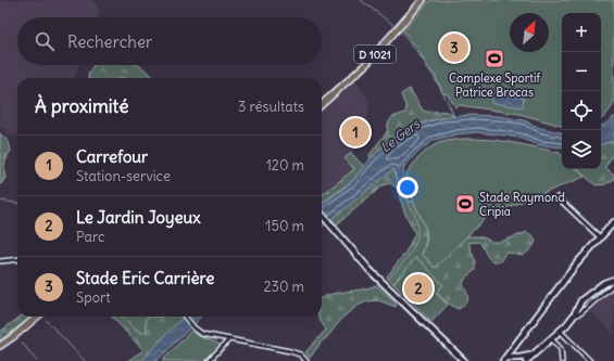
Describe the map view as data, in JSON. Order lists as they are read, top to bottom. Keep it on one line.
{"streets":{"main road":["D 1021"]},"water":["Le Gers"],"places":{"sports":["Complexe Sportif Patrice Brocas","Stade Raymond Cripia"]},"north":"top right","page":{"map_buttons":["+","−"],"search":"Rechercher","pins":["3","1","2"],"heading":["À proximité","3 résultats"],"list":[{"mark":"1","name":"Carrefour","note":"Station-service","value":"120 m"},{"mark":"2","name":"Le Jardin Joyeux","note":"Parc","value":"150 m"},{"mark":"3","name":"Stade Eric Carrière","note":"Sport","value":"230 m"}]}}
